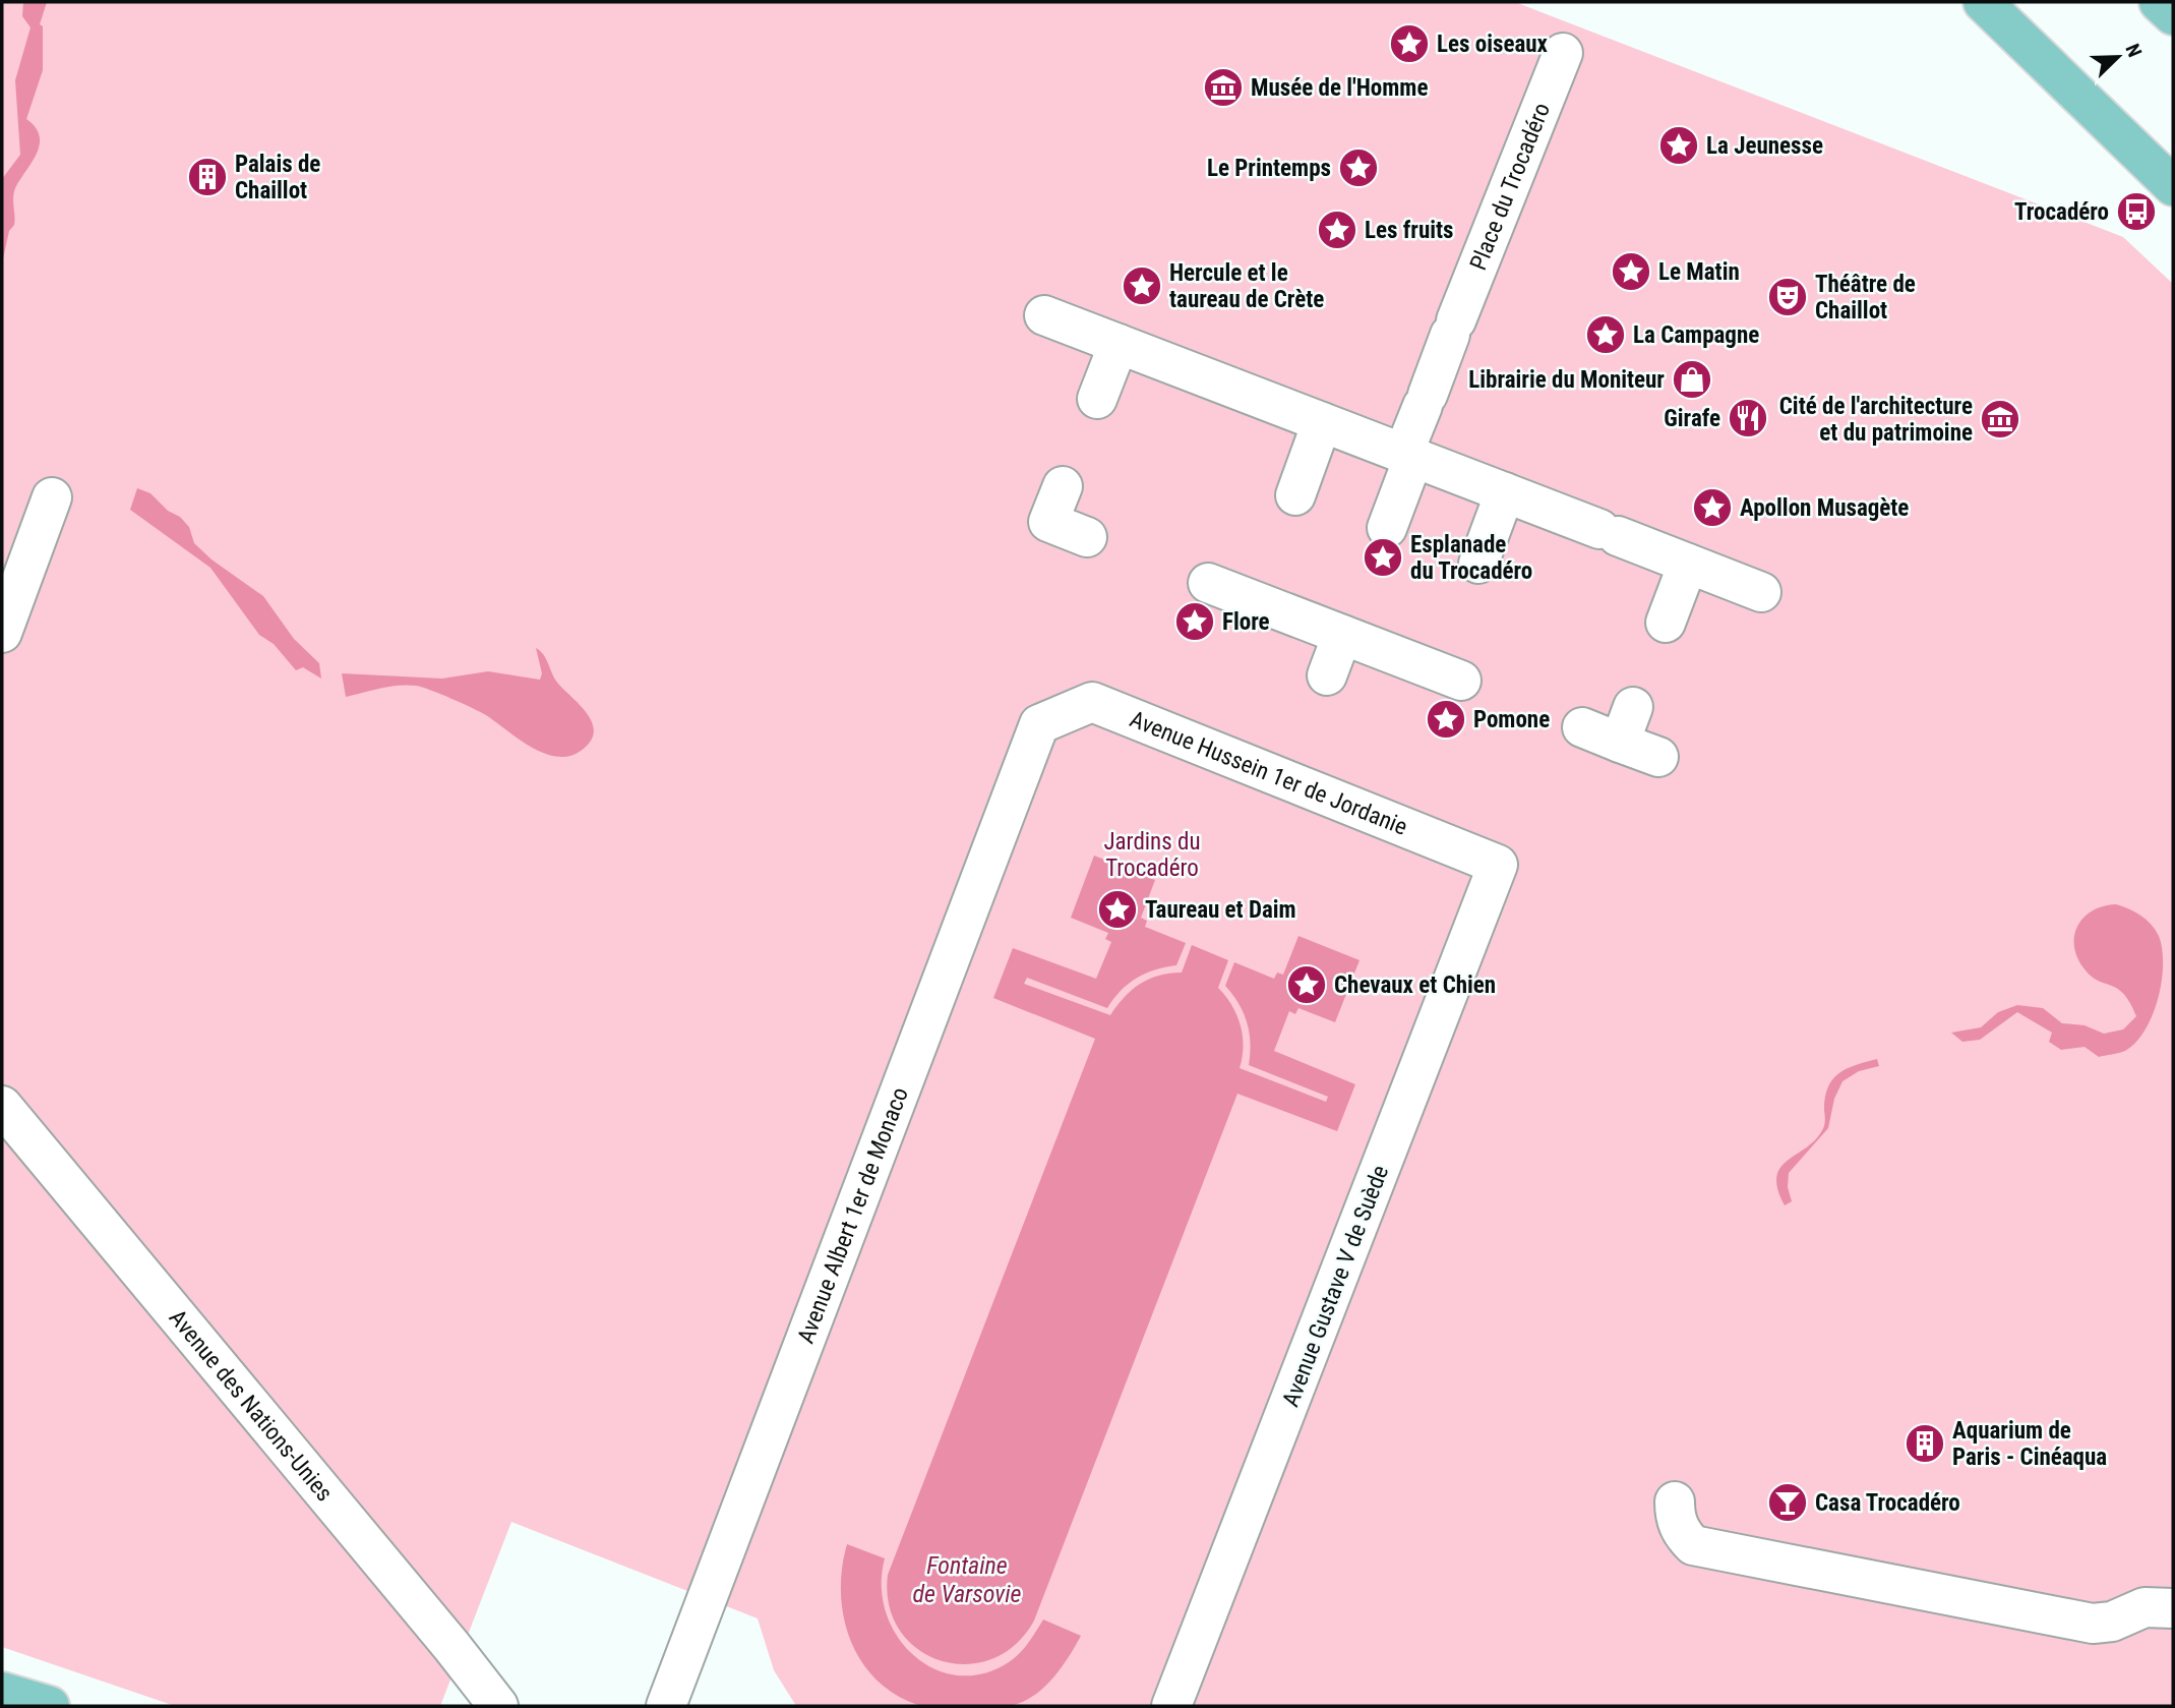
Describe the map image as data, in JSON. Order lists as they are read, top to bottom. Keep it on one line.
{"streets":{"street":["Place du Trocadéro","Avenue Hussein 1er de Jordanie","Avenue Albert 1er de Monaco","Avenue Gustave V de Suède","Avenue des Nations-Unies"]},"crossings":[["Avenue Hussein 1er de Jordanie","Avenue Albert 1er de Monaco"],["Avenue Hussein 1er de Jordanie","Avenue Gustave V de Suède"]],"water":["Fontaine de Varsovie"],"parks":["Jardins du Trocadéro"],"places":{"place":["Les oiseaux","La Jeunesse","Le Printemps","Les fruits","Le Matin","Hercule et le taureau de Crète","La Campagne","Apollon Musagète","Esplanade du Trocadéro","Flore","Pomone","Taureau et Daim","Chevaux et Chien"],"museum":["Musée de l'Homme","Cité de l'architecture et du patrimoine"],"building":["Palais de Chaillot","Aquarium de Paris - Cinéaqua"],"bus stop":["Trocadéro"],"theatre":["Théâtre de Chaillot"],"shop":["Librairie du Moniteur"],"restaurant":["Girafe"],"bar":["Casa Trocadéro"]},"north":"top right"}
